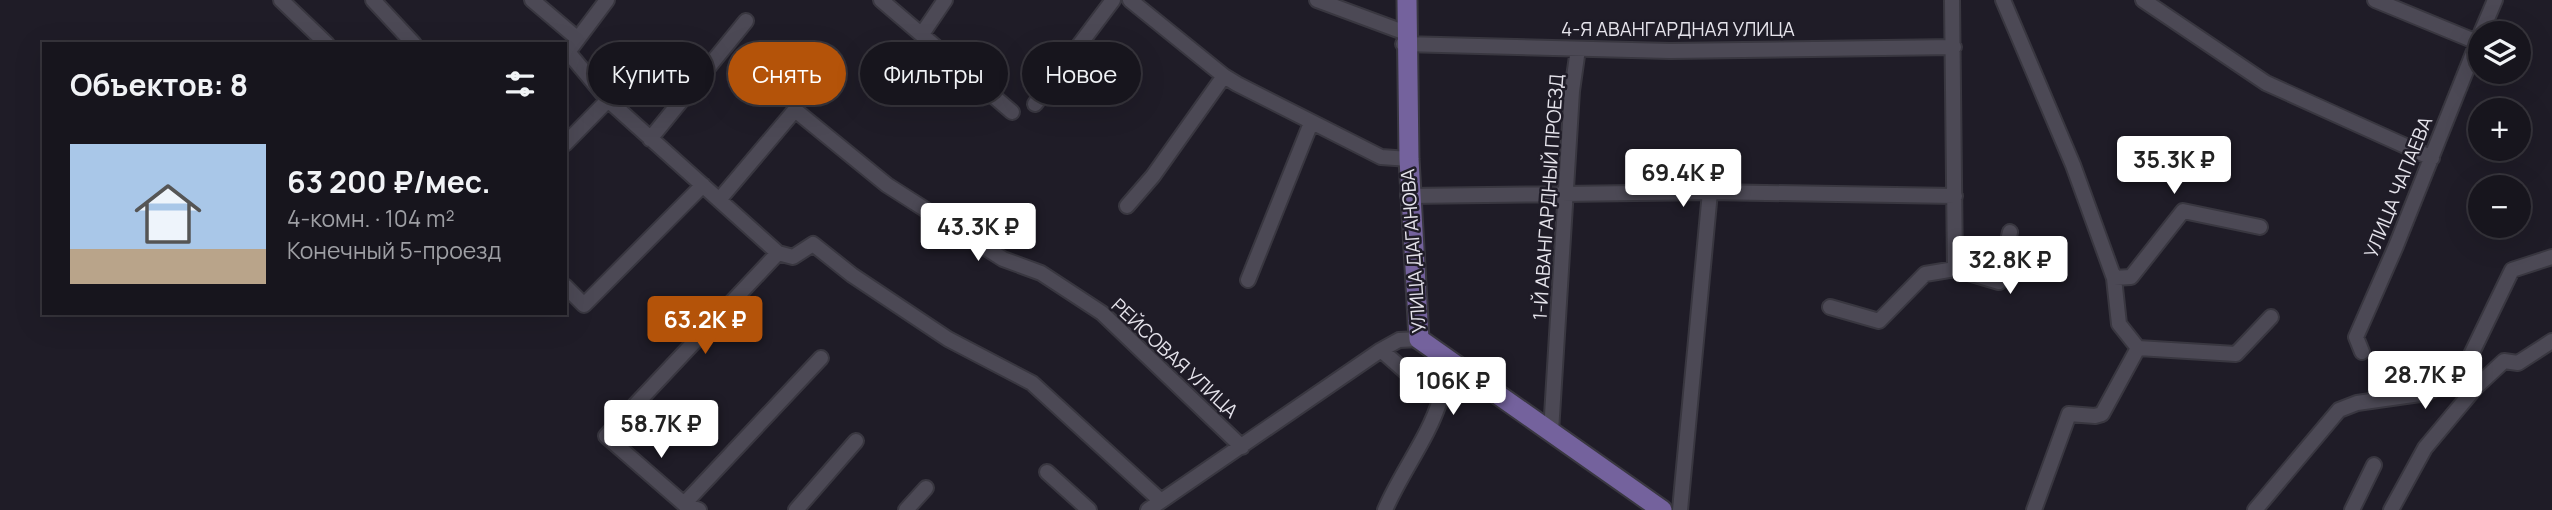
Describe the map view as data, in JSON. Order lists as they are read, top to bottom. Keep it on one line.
{"streets":{"main road":["УЛИЦА ДАГАНОВА"],"street":["4-Я АВАНГАРДНАЯ УЛИЦА","УЛИЦА ЧАПАЕВА","1-Й АВАНГАРДНЫЙ ПРОЕЗД","РЕЙСОВАЯ УЛИЦА"]},"crossings":[["4-Я АВАНГАРДНАЯ УЛИЦА","1-Й АВАНГАРДНЫЙ ПРОЕЗД"],["4-Я АВАНГАРДНАЯ УЛИЦА","УЛИЦА ДАГАНОВА"],["1-Й АВАНГАРДНЫЙ ПРОЕЗД","УЛИЦА ДАГАНОВА"]],"page":{"map_buttons":["+","−"],"chip":["Купить","Снять","Фильтры","Новое"],"heading":"Объектов: 8","list":[{"name":"63 200 ₽/мес.","note":"4-комн. · 104 m² · Конечный 5-проезд"}],"price":["35.3K ₽","69.4K ₽","43.3K ₽","32.8K ₽","63.2K ₽","28.7K ₽","106K ₽","58.7K ₽"]}}
